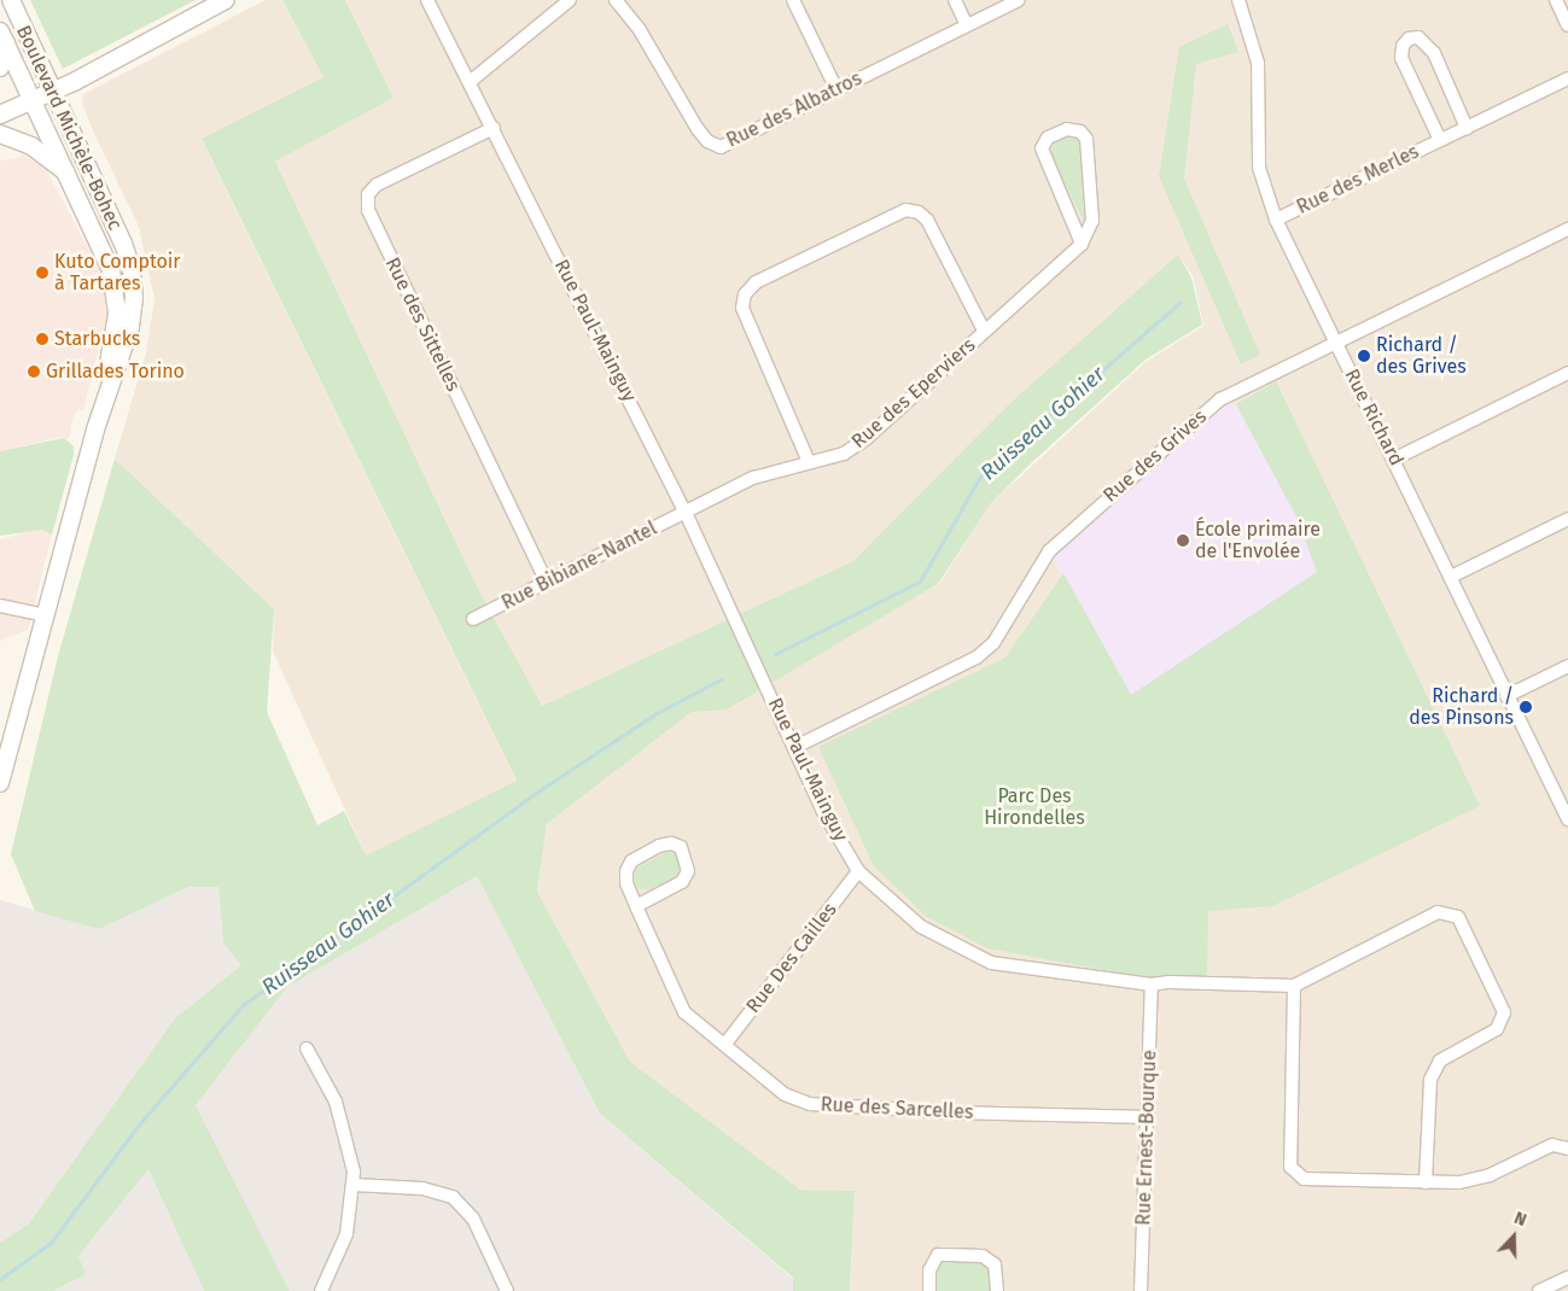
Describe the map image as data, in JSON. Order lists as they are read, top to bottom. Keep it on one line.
{"streets":{"street":["Rue des Albatros","Boulevard Michèle-Bohec","Rue des Merles","Rue des Sittelles","Rue Paul-Mainguy","Rue des Eperviers","Rue Richard","Rue des Grives","Rue Bibiane-Nantel","Rue Des Cailles","Rue des Sarcelles","Rue Ernest-Bourque"]},"crossings":[["Rue des Merles","Rue Richard"],["Rue des Sittelles","Rue Paul-Mainguy"],["Rue des Sittelles","Rue Bibiane-Nantel"],["Rue Paul-Mainguy","Rue des Eperviers"],["Rue Paul-Mainguy","Rue des Grives"],["Rue Paul-Mainguy","Rue Bibiane-Nantel"],["Rue Paul-Mainguy","Rue Des Cailles"],["Rue Paul-Mainguy","Rue Ernest-Bourque"],["Rue des Eperviers","Rue Bibiane-Nantel"],["Rue Richard","Rue des Grives"],["Rue Des Cailles","Rue des Sarcelles"],["Rue des Sarcelles","Rue Ernest-Bourque"]],"water":["Ruisseau Gohier"],"parks":["Parc Des Hirondelles"],"places":["Kuto Comptoir à Tartares","Starbucks","Richard / des Grives","Grillades Torino","École primaire de l'Envolée","Richard / des Pinsons"],"north":"top"}
